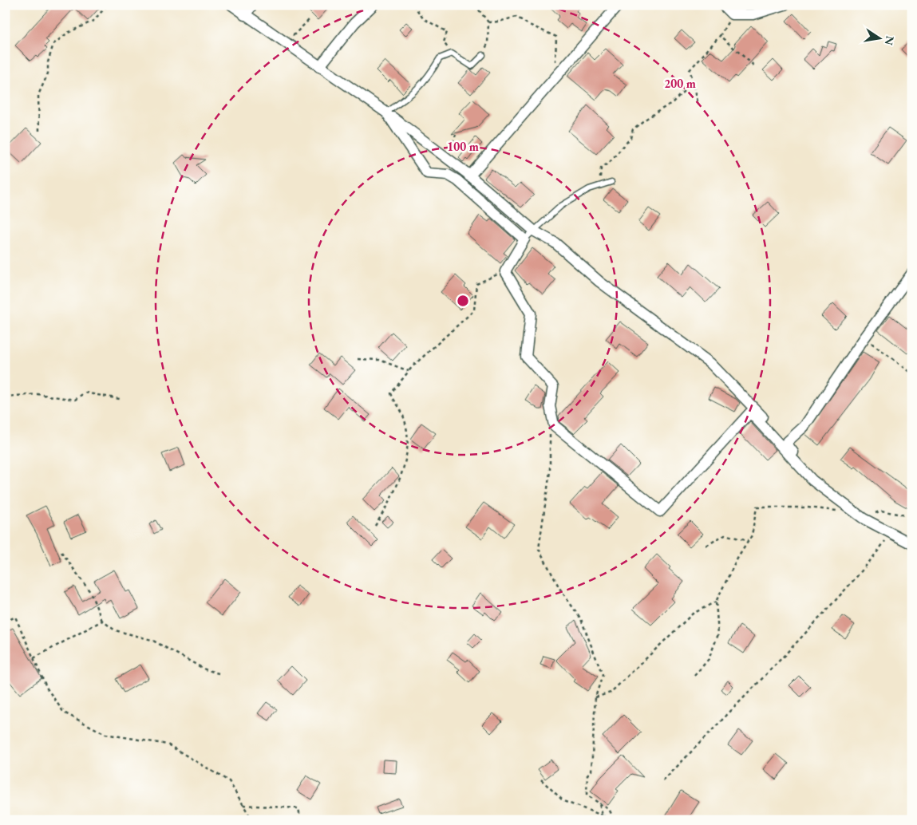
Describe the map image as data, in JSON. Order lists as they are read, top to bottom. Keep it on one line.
{"north":"right","rings":["200 m","100 m"]}
